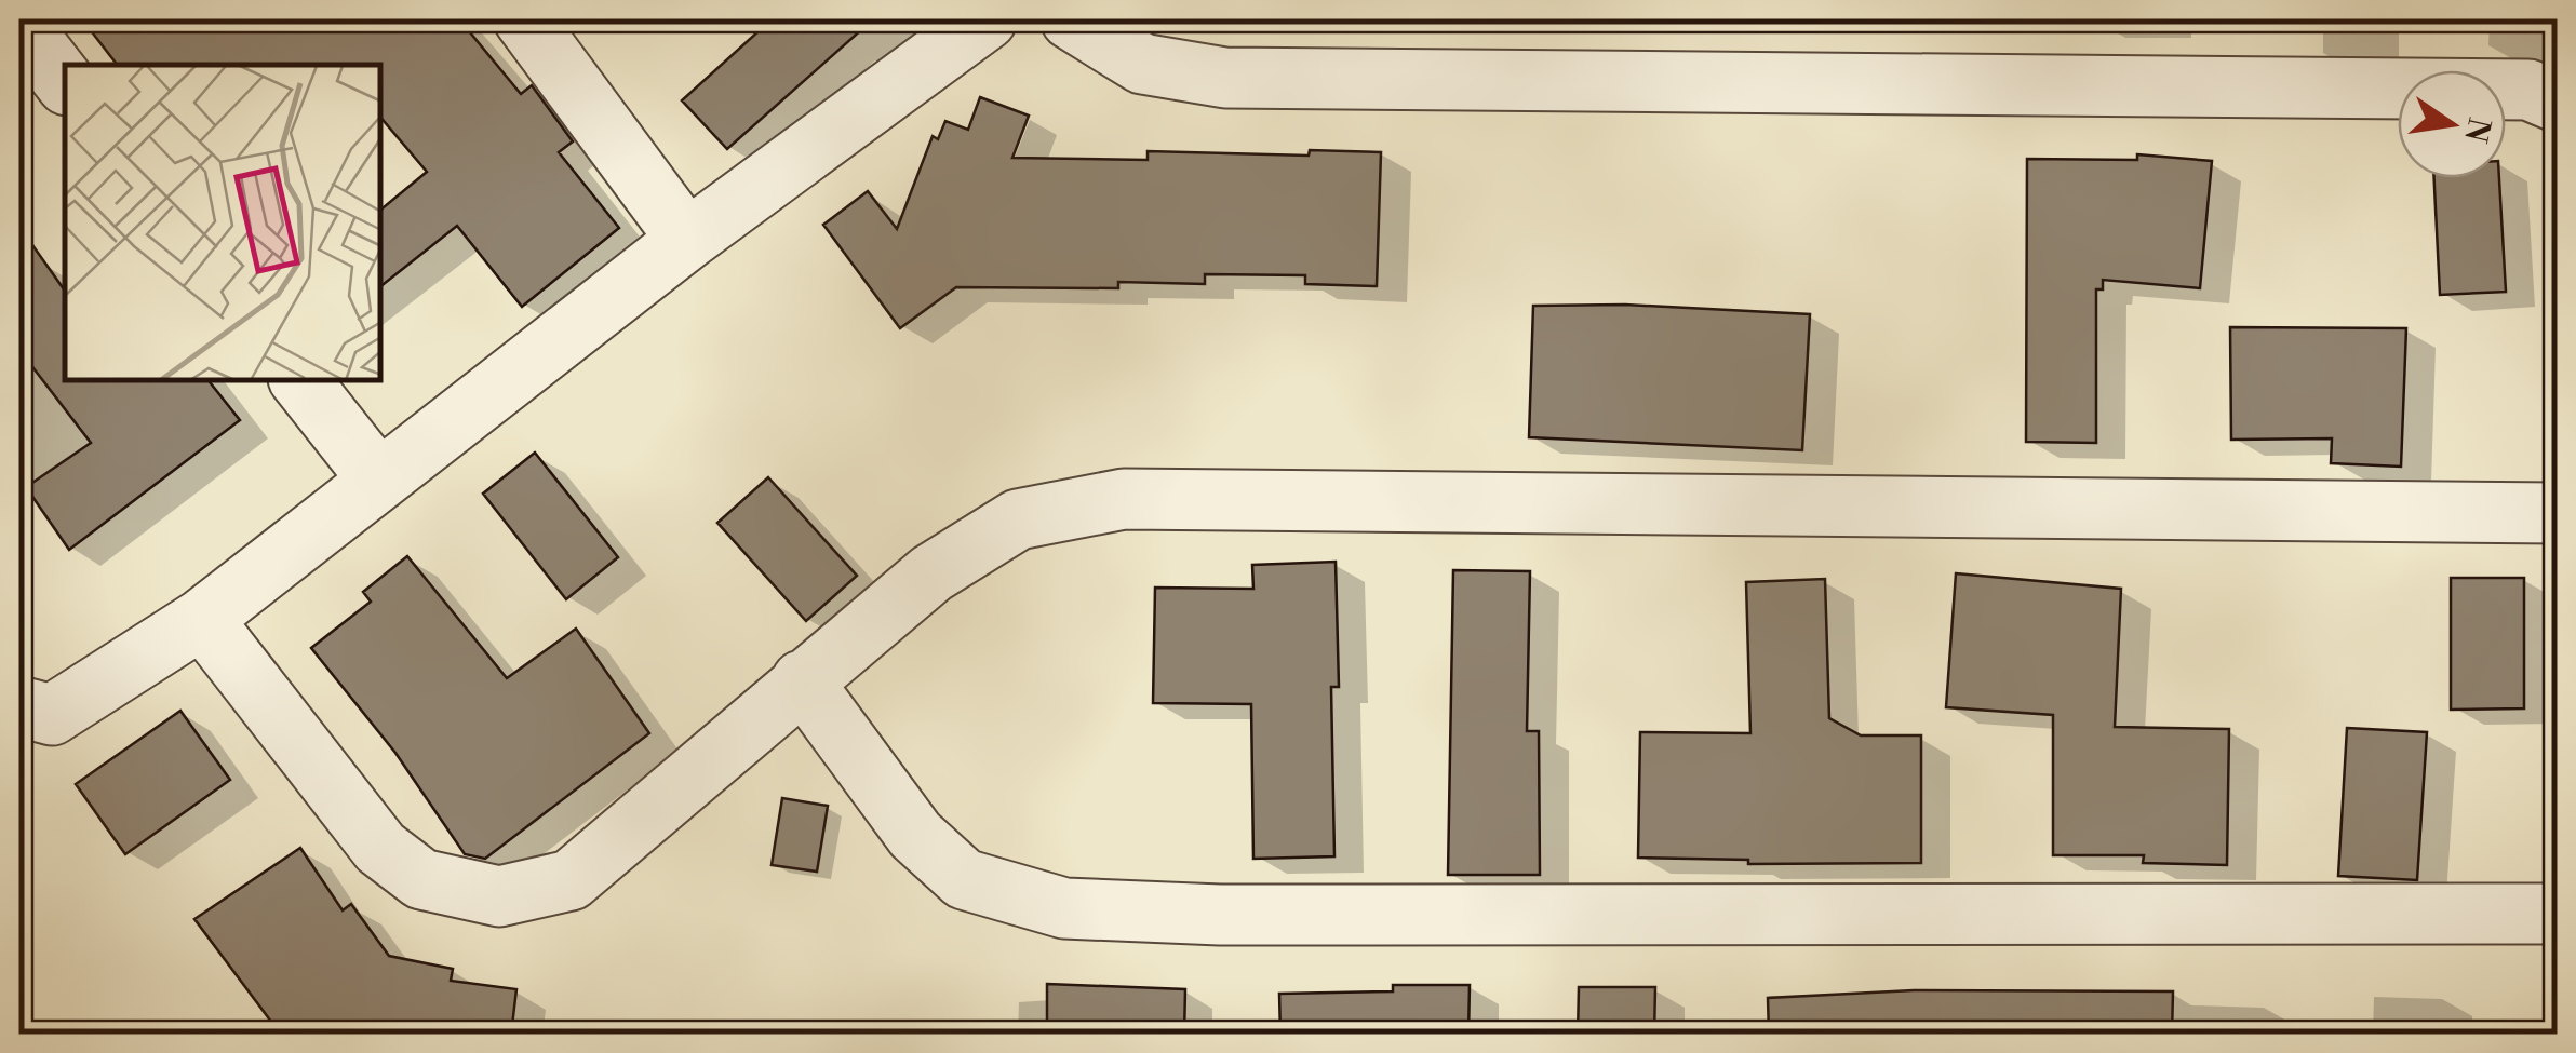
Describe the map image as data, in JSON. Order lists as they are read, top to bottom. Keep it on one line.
{"north":"right"}
